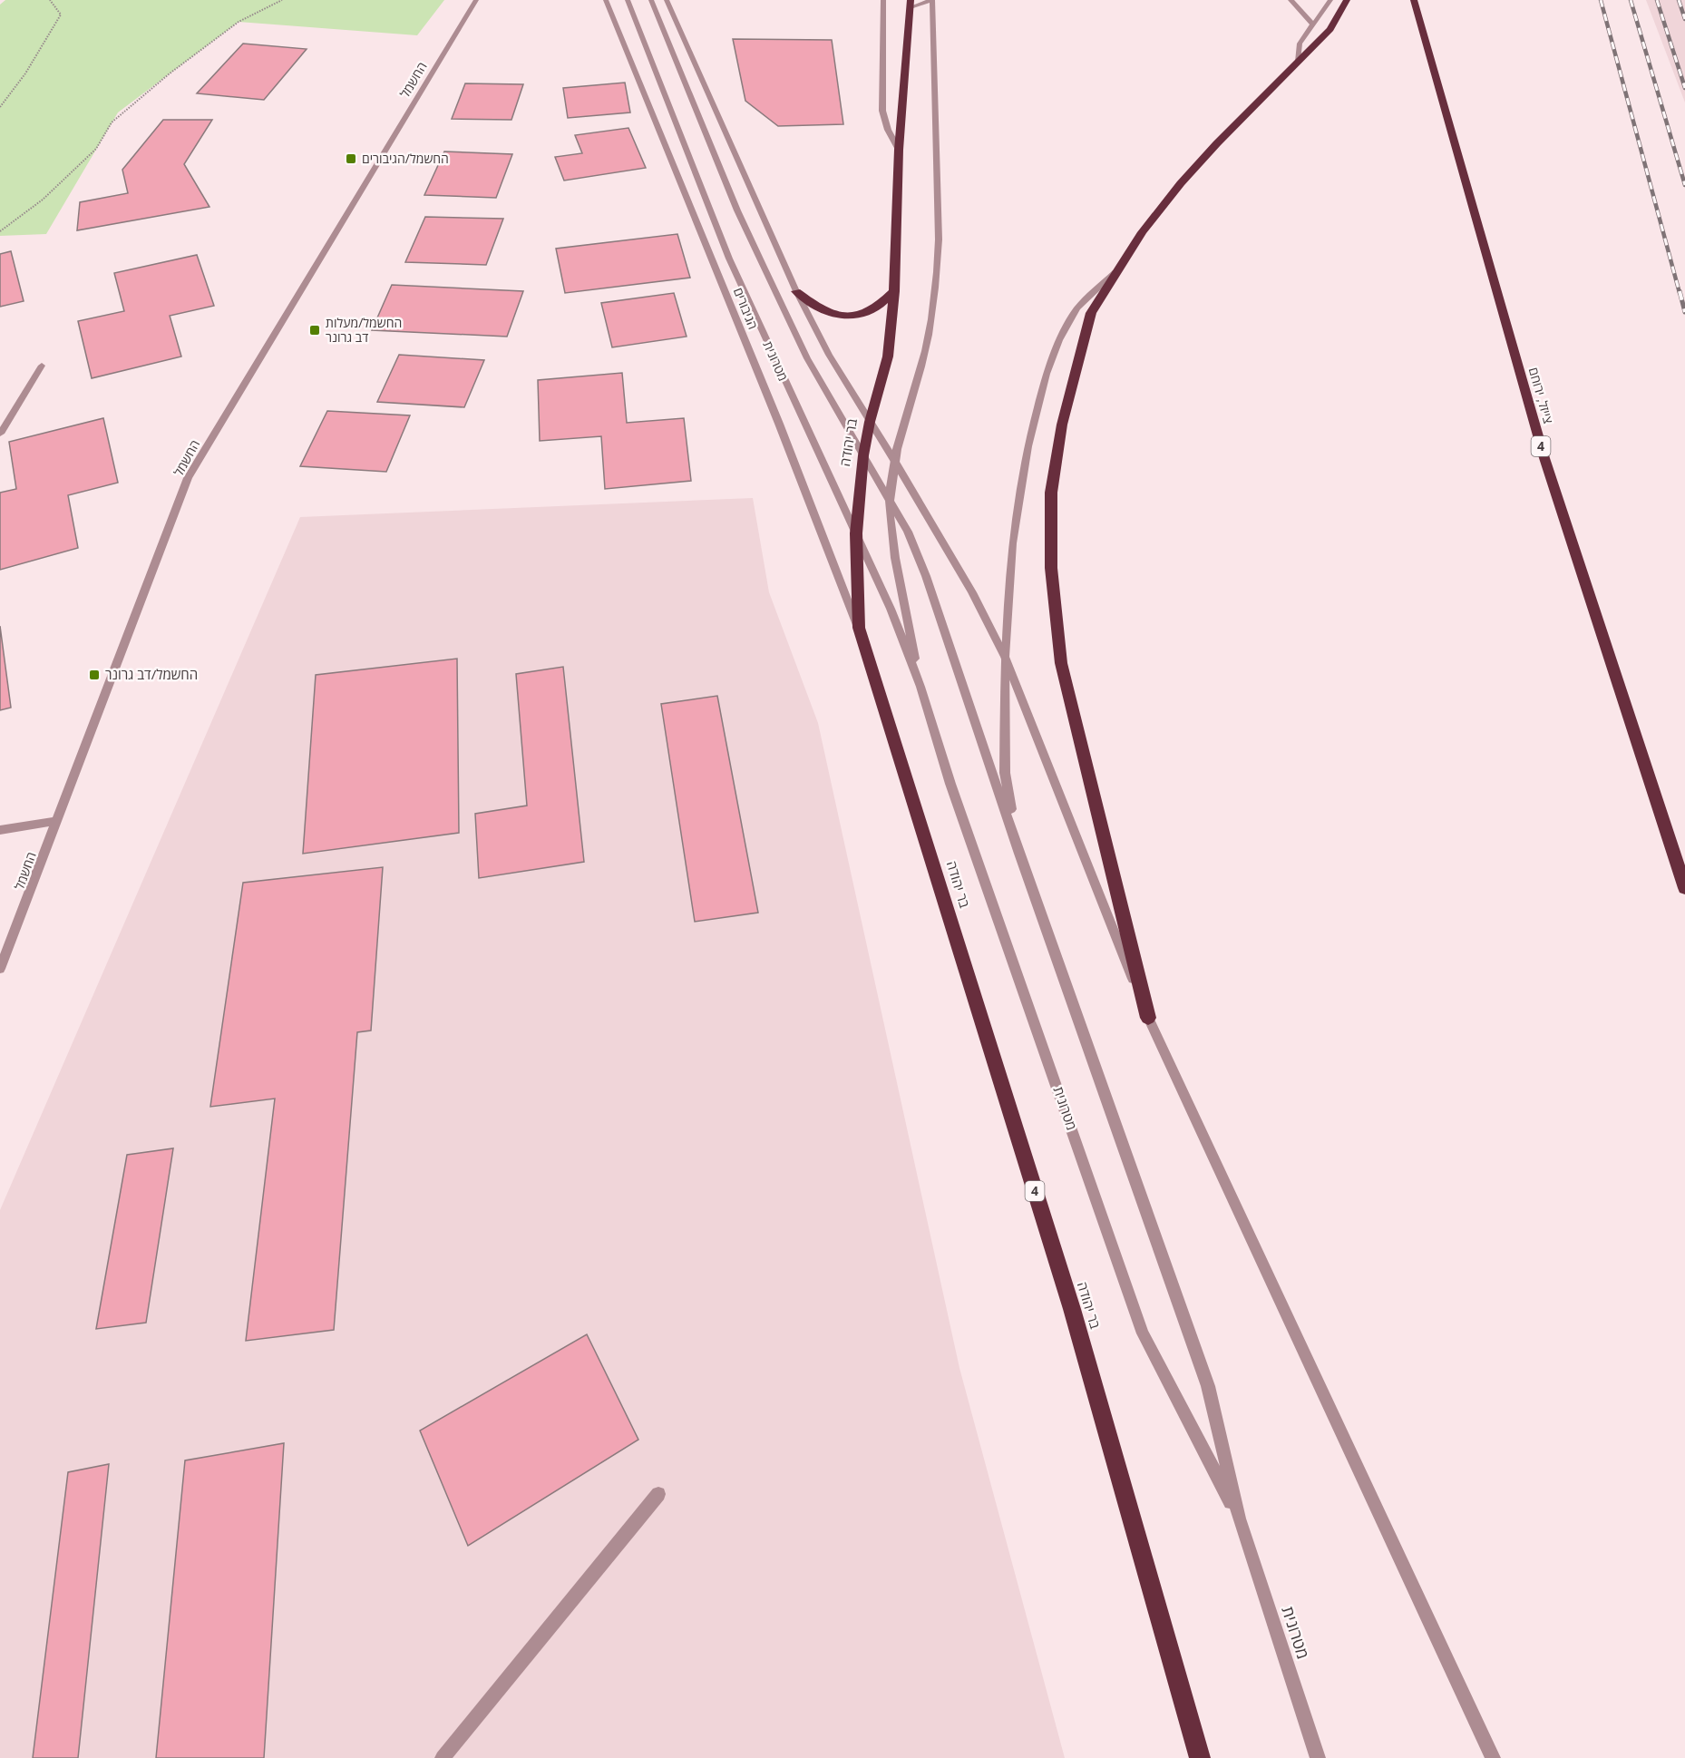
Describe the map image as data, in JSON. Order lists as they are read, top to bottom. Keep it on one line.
{"streets":{"highway":["צייזל, ירוחם","בר יהודה","4"],"street":["החשמל","הגיבורים","מטרונית"]},"crossings":[["הגיבורים","בר יהודה"],["מטרונית","בר יהודה"]],"places":{"transit":["החשמל/הגיבורים","החשמל/מעלות דב גרונר","החשמל/דב גרונר"]}}
